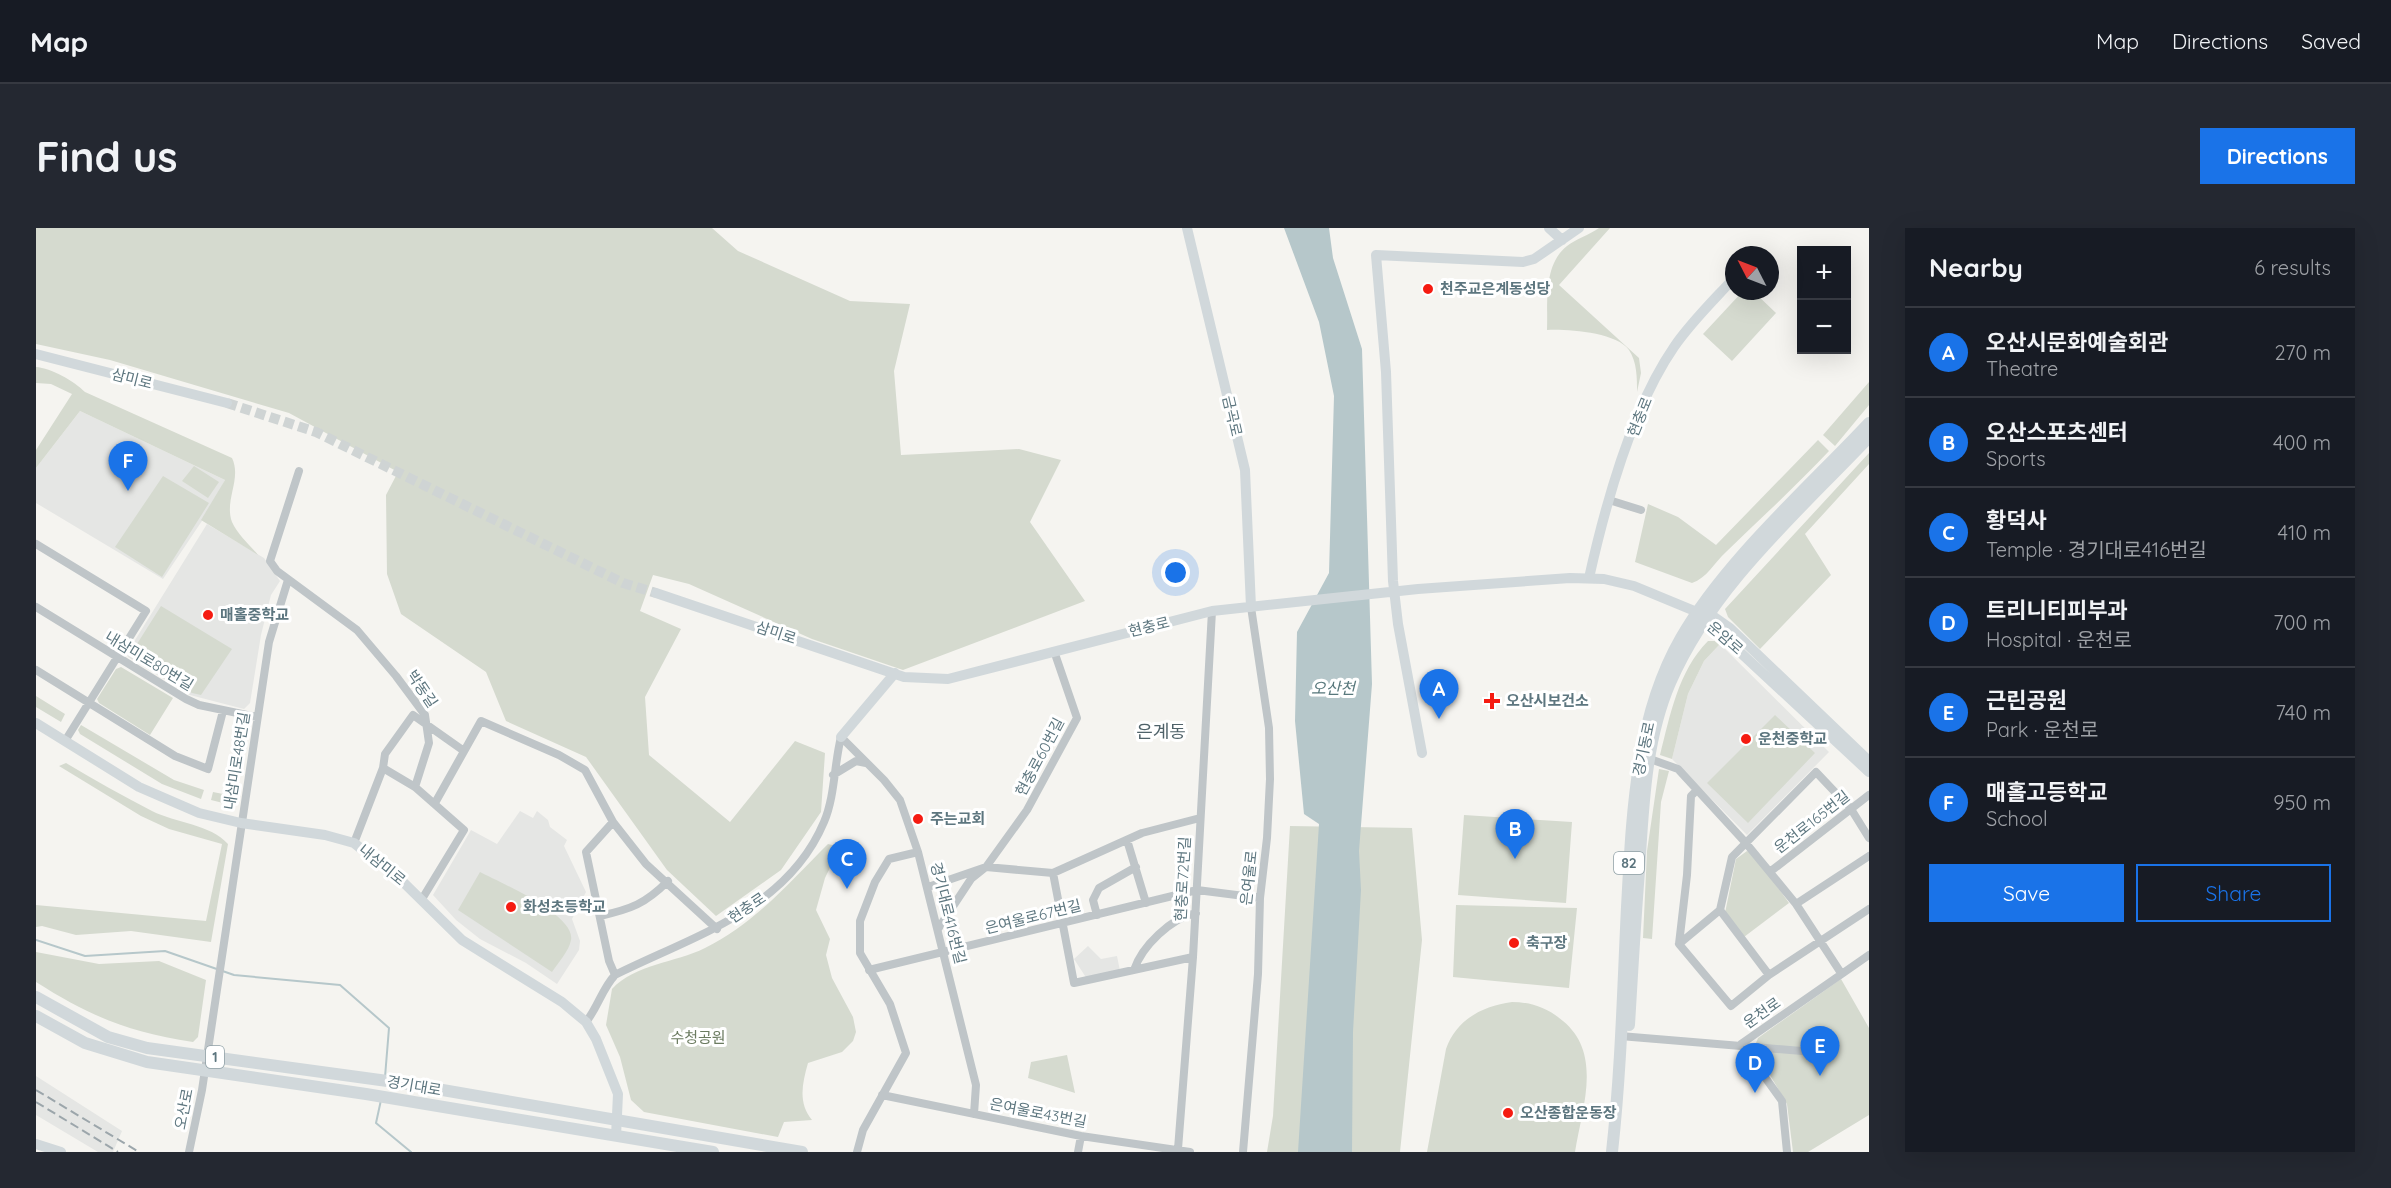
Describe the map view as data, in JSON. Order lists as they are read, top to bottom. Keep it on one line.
{"streets":{"main road":["경기동로","82","1","경기대로"],"street":["삼미로","금곡로","현충로","운암로","내삼미로80번길","박동길","현충로60번길","내삼미로48번길","운천로165번길","내삼미로","은여울로","현충로72번길","경기대로416번길","은여울로67번길","운천로","오산로","은여울로43번길"]},"crossings":[["삼미로","현충로"],["금곡로","현충로"],["금곡로","은여울로"],["현충로","운암로"],["현충로","경기동로"],["현충로","현충로60번길"],["현충로","은여울로"],["현충로","현충로72번길"],["운암로","경기동로"],["내삼미로80번길","내삼미로48번길"],["박동길","내삼미로48번길"],["현충로60번길","경기대로416번길"],["내삼미로48번길","내삼미로"],["내삼미로48번길","오산로"],["내삼미로","경기대로"],["은여울로","은여울로67번길"],["현충로72번길","은여울로67번길"],["현충로72번길","은여울로43번길"],["경기대로416번길","은여울로67번길"],["경기대로416번길","은여울로43번길"],["경기대로","오산로"]],"districts":["은계동"],"water":["오산천"],"parks":["수청공원"],"places":{"other":["천주교은계동성당","매홀중학교","운천중학교","주는교회","화성초등학교","축구장","오산종합운동장"],"health":["오산시보건소"]},"north":"top left","page":{"header":"Map","nav":["Map","Directions","Saved"],"buttons":["Directions",["Save","Share"]],"title":"Find us","heading":["Nearby","6 results"],"map_buttons":["+","−"],"list":[{"mark":"A","name":"오산시문화예술회관","note":"Theatre","value":"270 m"},{"mark":"B","name":"오산스포츠센터","note":"Sports","value":"400 m"},{"mark":"C","name":"황덕사","note":"Temple · 경기대로416번길","value":"410 m"},{"mark":"D","name":"트리니티피부과","note":"Hospital · 운천로","value":"700 m"},{"mark":"E","name":"근린공원","note":"Park · 운천로","value":"740 m"},{"mark":"F","name":"매홀고등학교","note":"School","value":"950 m"}],"pins":["F","A","B","C","E","D"]}}
